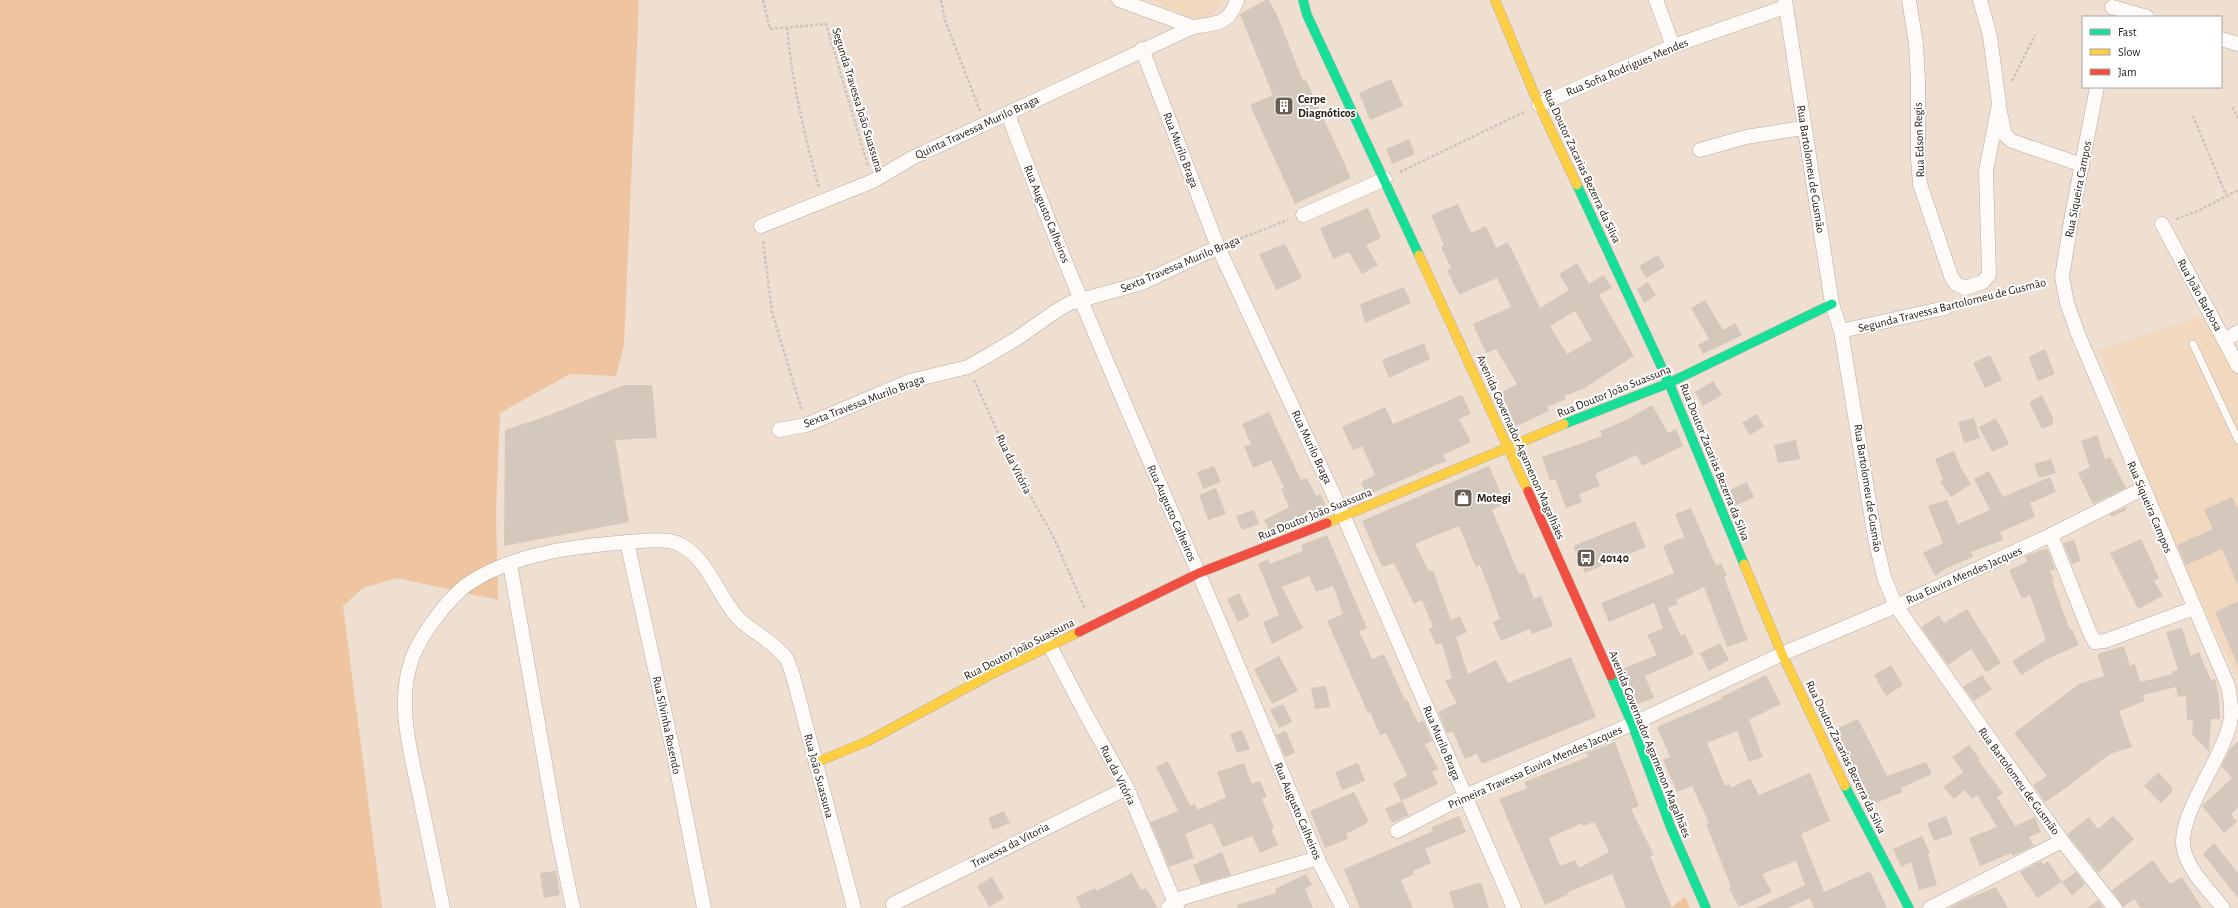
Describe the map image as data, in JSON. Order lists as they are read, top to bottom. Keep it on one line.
{"streets":{"street":["Rua Sofia Rodrigues Mendes","Quinta Travessa Murilo Braga","Rua Edson Regis","Rua Murilo Braga","Rua Doutor Zacarias Bezerra da Silva","Rua Bartolomeu de Gusmão","Rua Siqueira Campos","Rua Augusto Calheiros","Sexta Travessa Murilo Braga","Rua João Barbosa","Segunda Travessa Bartolomeu de Gusmão","Rua Doutor João Suassuna","Avenida Governador Agamenon Magalhães","Rua da Vitória","Rua Euvira Mendes Jacques","Rua Silvinha Rosendo","Primeira Travessa Euvira Mendes Jacques","Rua João Suassuna","Travessa da Vitoria"],"path":["Segunda Travessa João Suassuna"]},"crossings":[["Rua Sofia Rodrigues Mendes","Rua Doutor Zacarias Bezerra da Silva"],["Rua Sofia Rodrigues Mendes","Rua Bartolomeu de Gusmão"],["Segunda Travessa João Suassuna","Quinta Travessa Murilo Braga"],["Quinta Travessa Murilo Braga","Rua Murilo Braga"],["Quinta Travessa Murilo Braga","Rua Augusto Calheiros"],["Rua Murilo Braga","Sexta Travessa Murilo Braga"],["Rua Murilo Braga","Rua Doutor João Suassuna"],["Rua Murilo Braga","Primeira Travessa Euvira Mendes Jacques"],["Rua Doutor Zacarias Bezerra da Silva","Rua Doutor João Suassuna"],["Rua Doutor Zacarias Bezerra da Silva","Rua Euvira Mendes Jacques"],["Rua Doutor Zacarias Bezerra da Silva","Primeira Travessa Euvira Mendes Jacques"],["Rua Bartolomeu de Gusmão","Segunda Travessa Bartolomeu de Gusmão"],["Rua Bartolomeu de Gusmão","Rua Doutor João Suassuna"],["Rua Bartolomeu de Gusmão","Rua Euvira Mendes Jacques"],["Rua Siqueira Campos","Segunda Travessa Bartolomeu de Gusmão"],["Rua Siqueira Campos","Rua Euvira Mendes Jacques"],["Rua Augusto Calheiros","Sexta Travessa Murilo Braga"],["Rua Augusto Calheiros","Rua Doutor João Suassuna"],["Sexta Travessa Murilo Braga","Rua da Vitória"],["Rua Doutor João Suassuna","Avenida Governador Agamenon Magalhães"],["Rua Doutor João Suassuna","Rua da Vitória"],["Rua Doutor João Suassuna","Rua João Suassuna"],["Avenida Governador Agamenon Magalhães","Primeira Travessa Euvira Mendes Jacques"],["Rua da Vitória","Travessa da Vitoria"],["Rua Euvira Mendes Jacques","Primeira Travessa Euvira Mendes Jacques"],["Rua Silvinha Rosendo","Rua João Suassuna"]],"places":{"building":["Cerpe Diagnóticos"],"shop":["Motegi"],"bus stop":["40140"]},"legend":["Fast","Slow","Jam"]}
